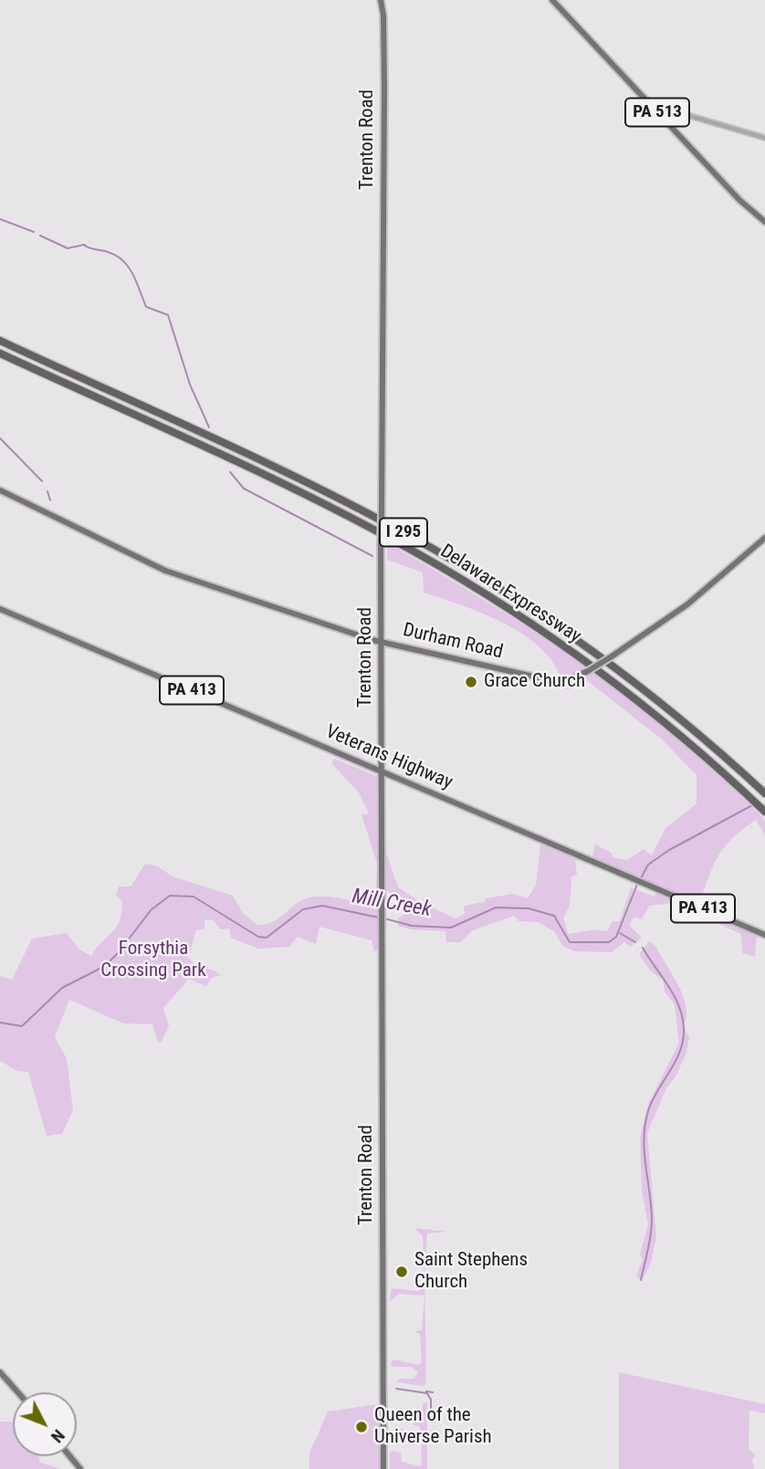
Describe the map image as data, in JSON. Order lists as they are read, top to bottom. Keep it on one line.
{"streets":{"highway":["I 295","Delaware Expressway"],"main road":["PA 513","Trenton Road","Durham Road","PA 413","Veterans Highway"]},"crossings":[["Trenton Road","Durham Road"],["Trenton Road","Veterans Highway"]],"water":["Mill Creek"],"parks":["Forsythia Crossing Park"],"places":["Grace Church","Saint Stephens Church","Queen of the Universe Parish"],"north":"bottom right"}
